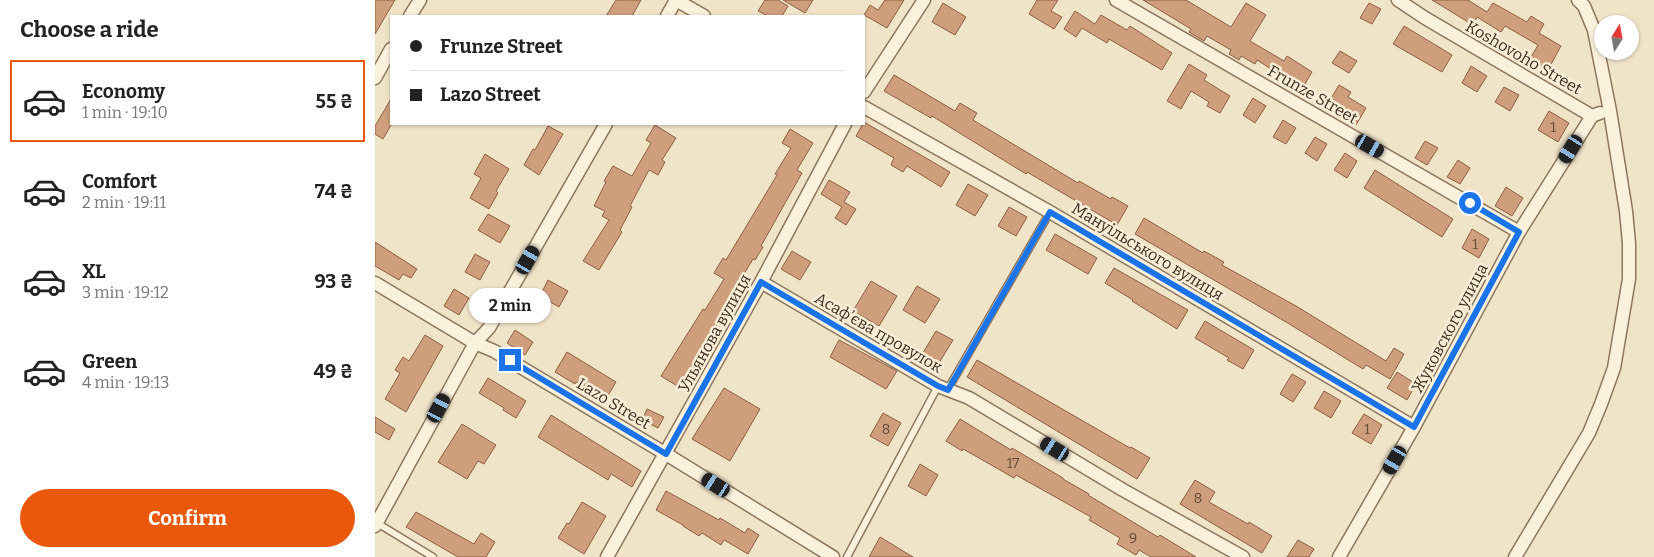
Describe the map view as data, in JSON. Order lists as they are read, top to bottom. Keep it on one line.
{"streets":{"street":["Koshovoho Street","Frunze Street","Мануільського вулиця","Жуковского улица","Асаф’єва провулок","Ульянова вулиця","Lazo Street"]},"crossings":[["Koshovoho Street","Жуковского улица"],["Frunze Street","Жуковского улица"],["Мануільського вулиця","Жуковского улица"],["Асаф’єва провулок","Ульянова вулиця"],["Ульянова вулиця","Lazo Street"]],"house_numbers":["1","1","8","1","17","8","9"],"north":"top","page":{"heading":"Choose a ride","banner":["Frunze Street","Lazo Street"],"list":[{"name":"Economy","note":"1 min · 19:10","value":"55 ₴"},{"name":"Comfort","note":"2 min · 19:11","value":"74 ₴"},{"name":"XL","note":"3 min · 19:12","value":"93 ₴"},{"name":"Green","note":"4 min · 19:13","value":"49 ₴"}],"bubble":"2 min","buttons":"Confirm"}}
